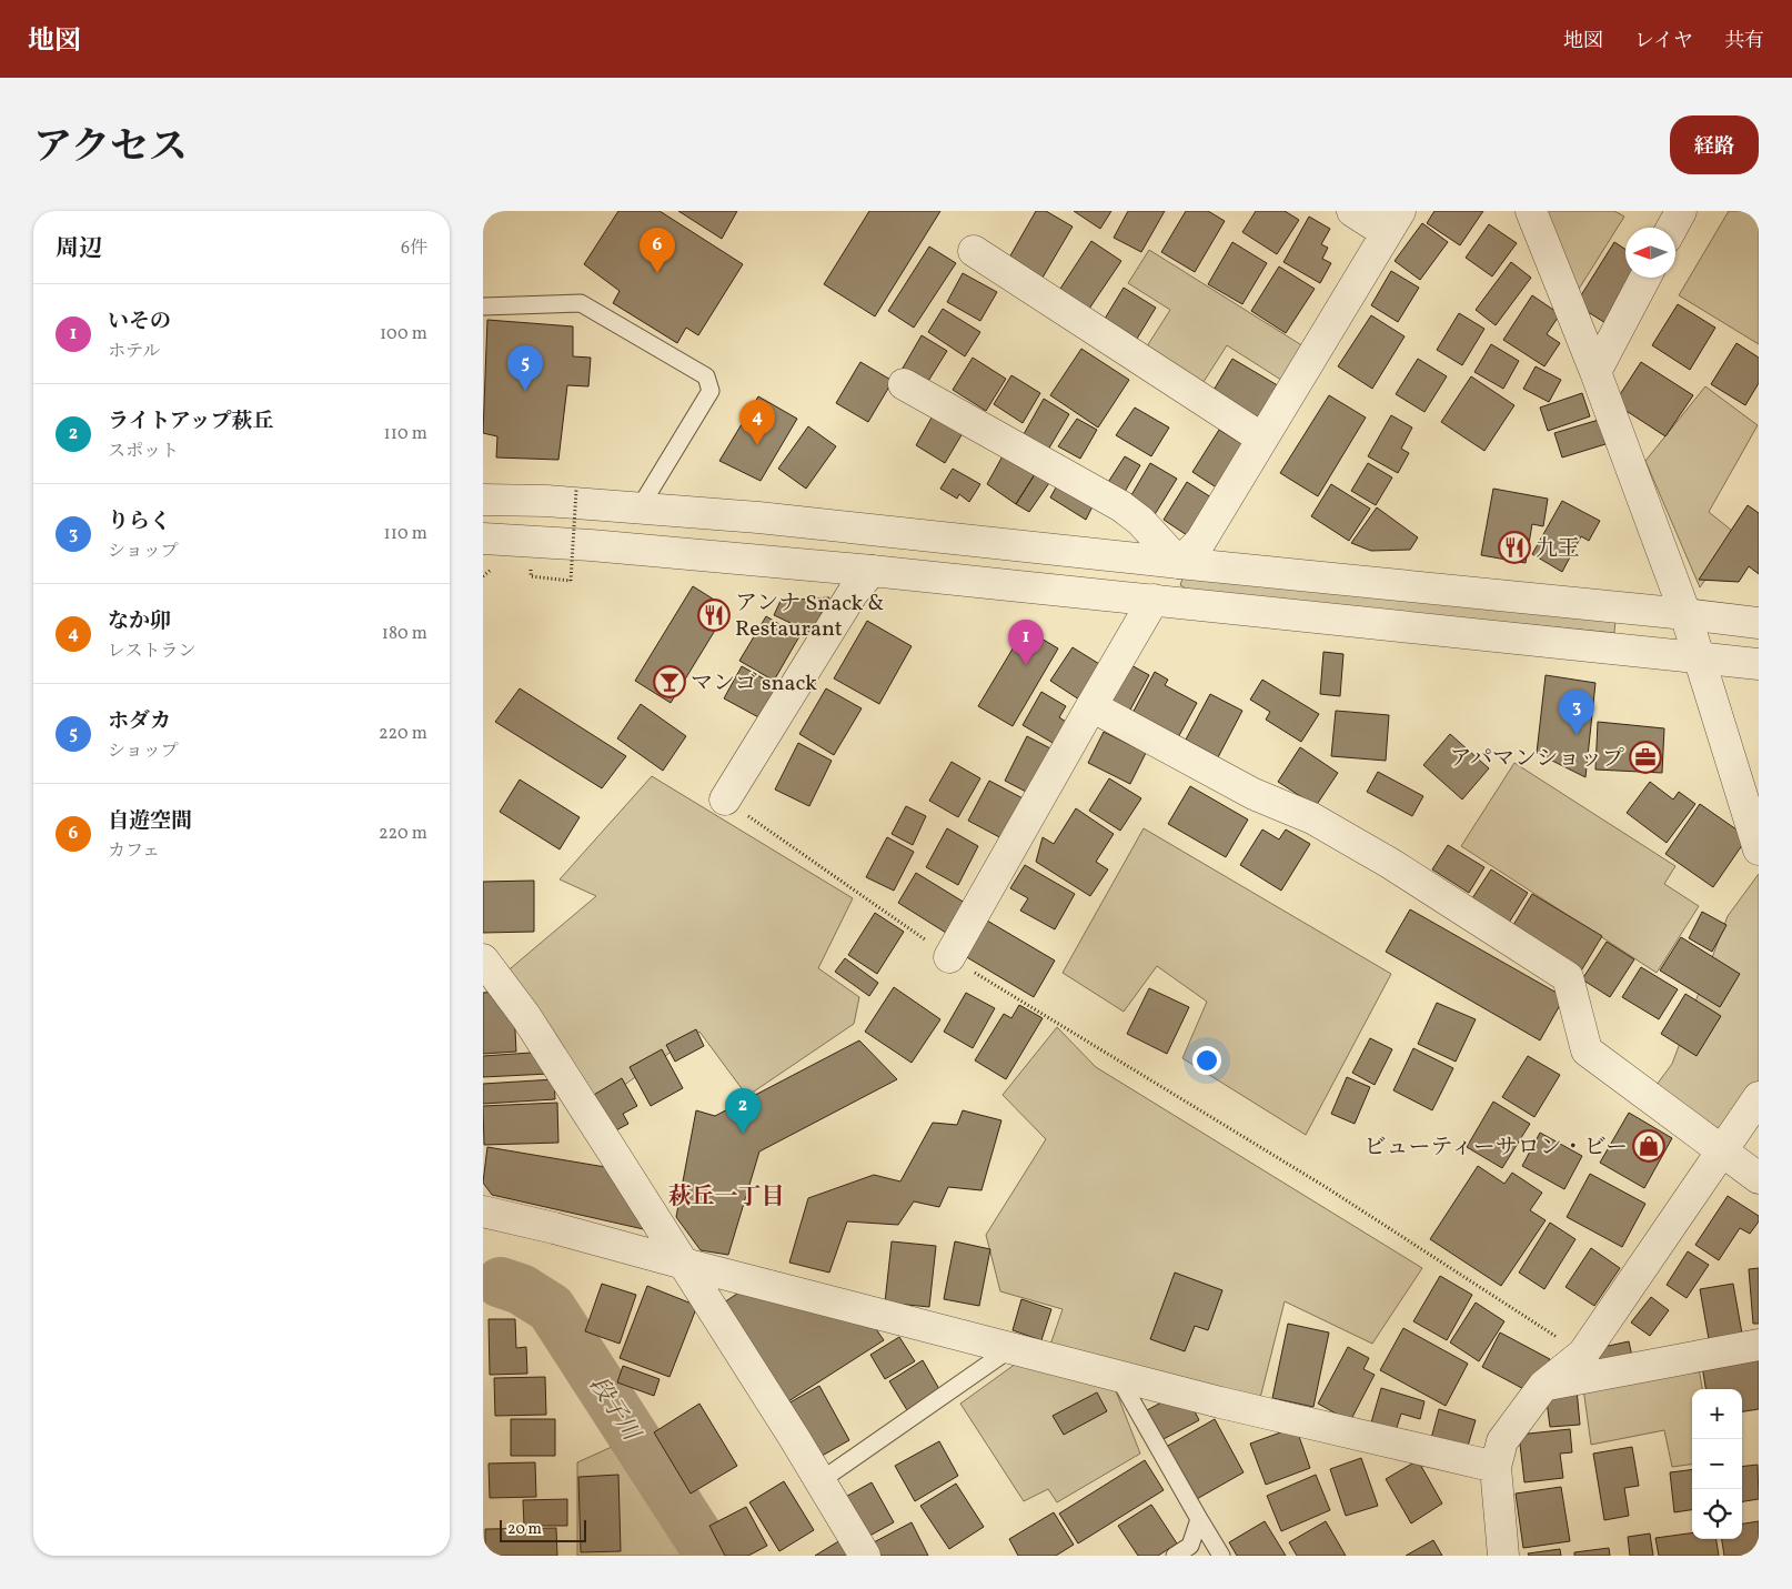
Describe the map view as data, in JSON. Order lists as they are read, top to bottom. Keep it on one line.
{"districts":["萩丘一丁目"],"water":["段子川"],"places":{"restaurant":["九王","アンナ Snack & Restaurant"],"bar":["マンゴ snack"],"office":["アパマンショップ"],"shop":["ビューティーサロン・ビー"]},"scale_bar":"20 m","north":"left","page":{"header":"地図","nav":["地図","レイヤ","共有"],"title":"アクセス","buttons":"経路","heading":["周辺","6件"],"pins":["6","5","4","1","3","2"],"list":[{"mark":"1","name":"いその","note":"ホテル","value":"100 m"},{"mark":"2","name":"ライトアップ萩丘","note":"スポット","value":"110 m"},{"mark":"3","name":"りらく","note":"ショップ","value":"110 m"},{"mark":"4","name":"なか卯","note":"レストラン","value":"180 m"},{"mark":"5","name":"ホダカ","note":"ショップ","value":"220 m"},{"mark":"6","name":"自遊空間","note":"カフェ","value":"220 m"}],"map_buttons":["+","−"],"scale":"20 m"}}
